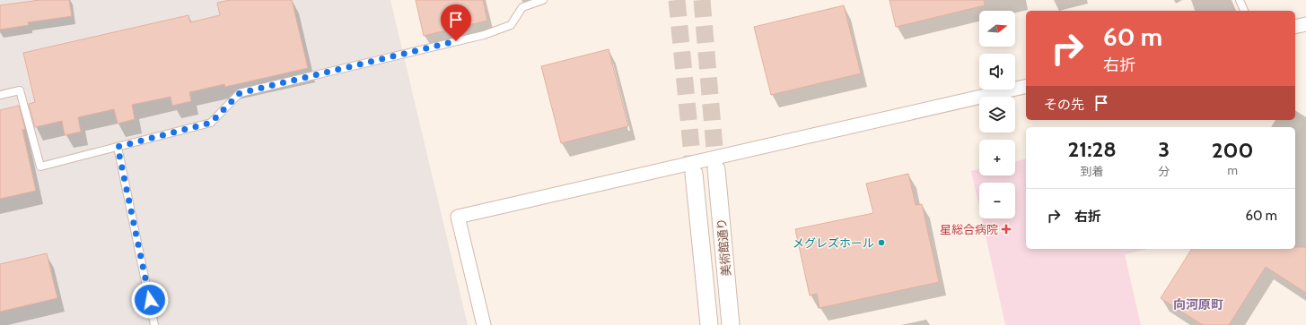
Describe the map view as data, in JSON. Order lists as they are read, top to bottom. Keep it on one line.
{"streets":{"street":["美術館通り"]},"districts":["向河原町"],"places":{"health":["星総合病院"],"other":["メグレズホール"]},"north":"right","page":{"map_buttons":["+","−"],"turn":["60 m","右折"],"then":"その先","eta":["21:28","到着","3","分","200","m"],"list":[{"name":"右折","value":"60 m"}]}}
